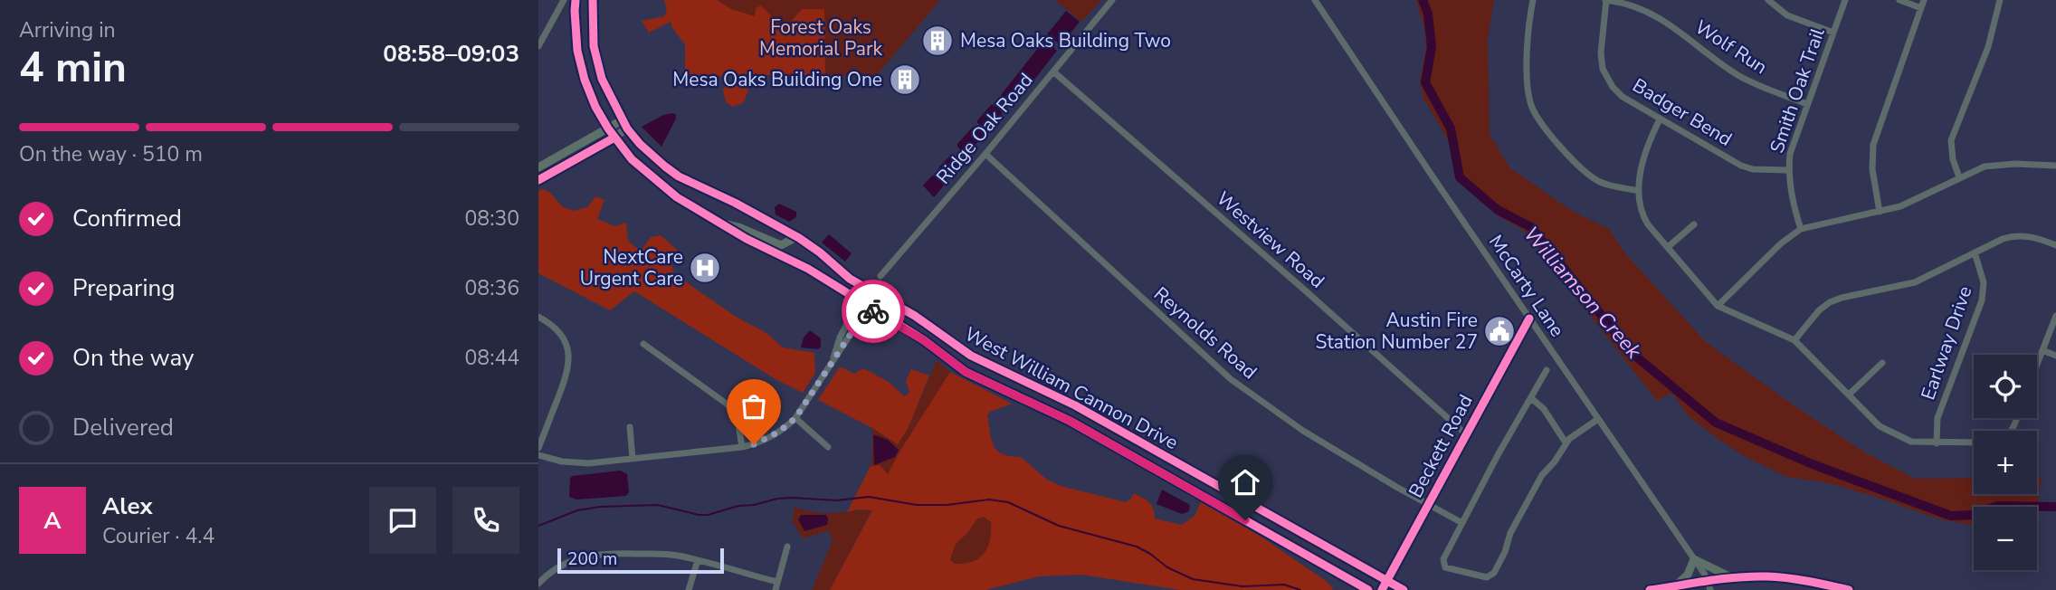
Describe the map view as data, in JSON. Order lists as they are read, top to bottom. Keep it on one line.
{"streets":{"main road":["West William Cannon Drive"],"street":["Wolf Run","Smith Oak Trail","Badger Bend","Ridge Oak Road","Westview Road","McCarty Lane","Reynolds Road","Earlway Drive","Beckett Road"]},"crossings":[["Wolf Run","Smith Oak Trail"],["Wolf Run","Badger Bend"],["Smith Oak Trail","Badger Bend"],["Ridge Oak Road","Westview Road"],["Ridge Oak Road","Reynolds Road"],["Westview Road","Beckett Road"],["McCarty Lane","Beckett Road"],["Reynolds Road","Beckett Road"],["West William Cannon Drive","Beckett Road"]],"water":["Williamson Creek"],"parks":["Forest Oaks Memorial Park"],"places":{"building":["Mesa Oaks Building Two","Mesa Oaks Building One"],"hospital":["NextCare Urgent Care"],"public building":["Austin Fire Station Number 27"]},"scale_bar":"200 m","page":{"heading":["4 min","Arriving in","08:58–09:03"],"panel":["Alex","Courier · 4.4"],"bar":"On the way · 510 m","list":[["Confirmed","08:30"],["Preparing","08:36"],["On the way","08:44"],"Delivered"],"map_buttons":["+","−"],"round":"A","scale":"200 m"}}
